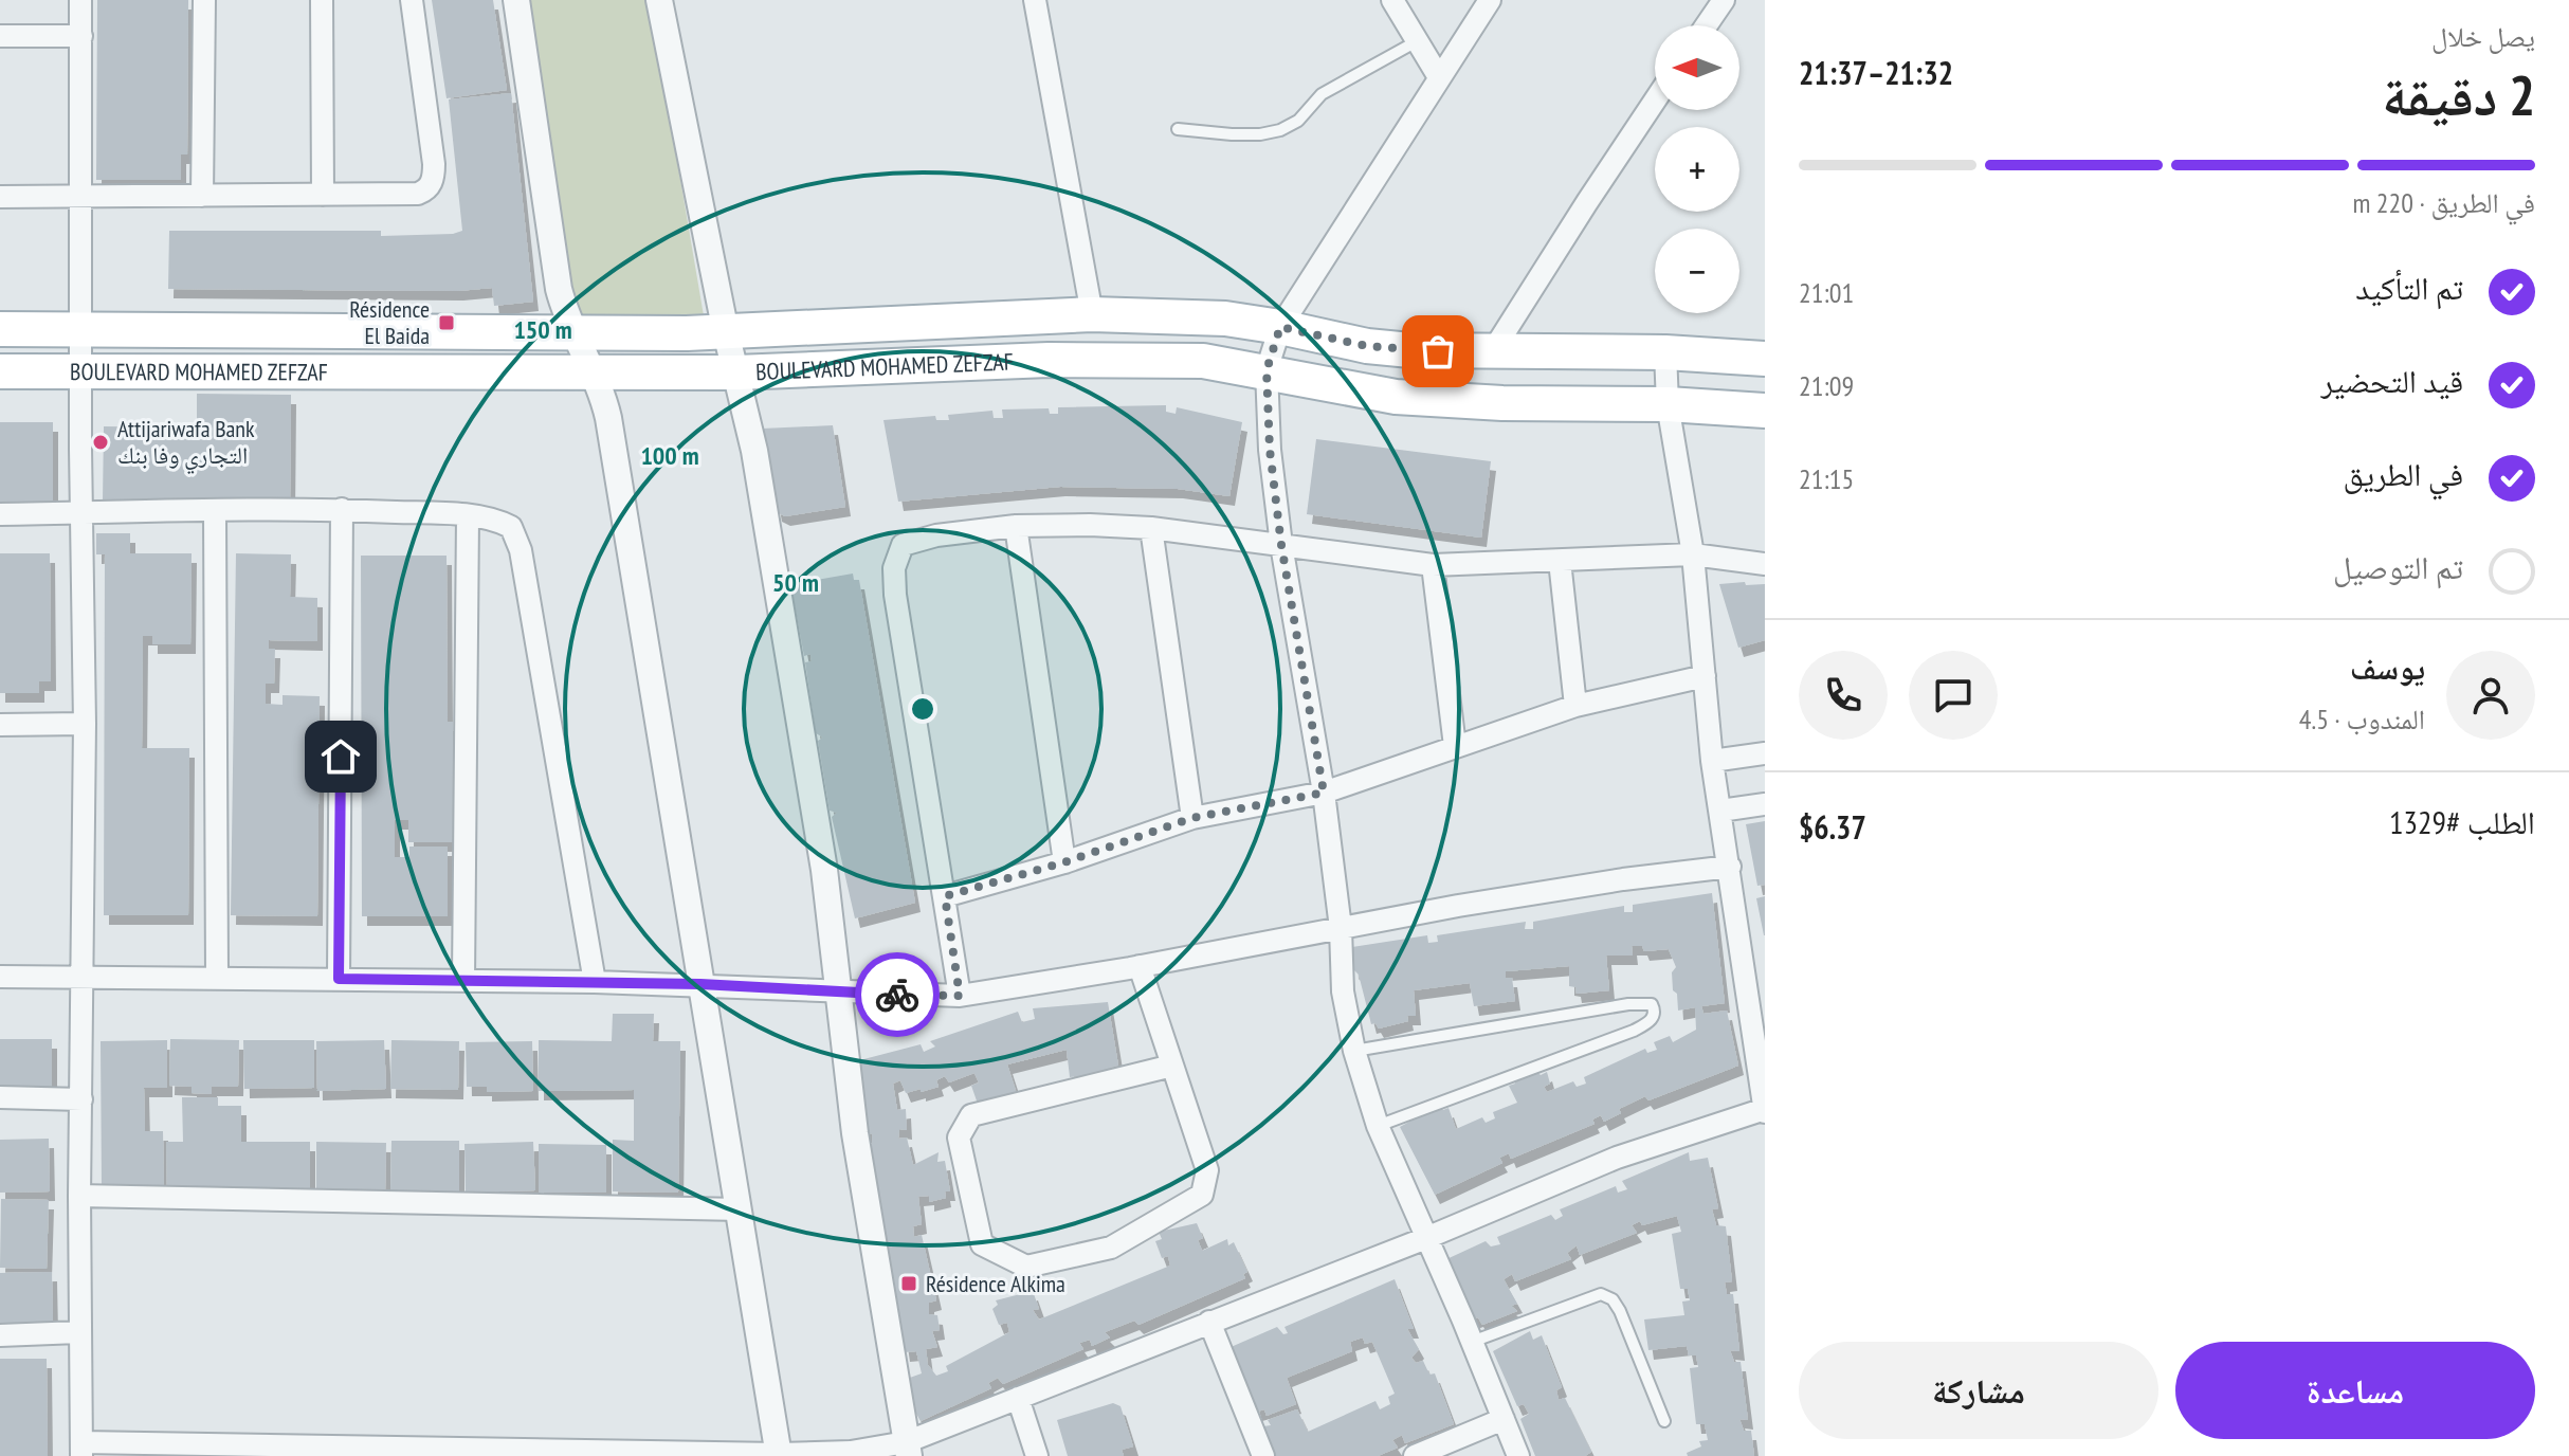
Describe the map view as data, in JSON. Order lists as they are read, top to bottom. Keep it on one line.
{"streets":{"main road":["BOULEVARD MOHAMED ZEFZAF"]},"places":{"transit":["Résidence El Baida","Résidence Alkima"],"other":["Attijariwafa Bank التجاري وفا بنك"]},"north":"left","page":{"heading":["2 دقيقة","يصل خلال","21:32–21:37"],"panel":["يوسف","المندوب · 4.5","الطلب #1329","$6.37"],"map_buttons":["+","−"],"bar":"في الطريق · 220 m","list":[["تم التأكيد","21:01"],["قيد التحضير","21:09"],["في الطريق","21:15"],"تم التوصيل"],"buttons":["مساعدة","مشاركة"]},"rings":["150 m","100 m","50 m"]}
